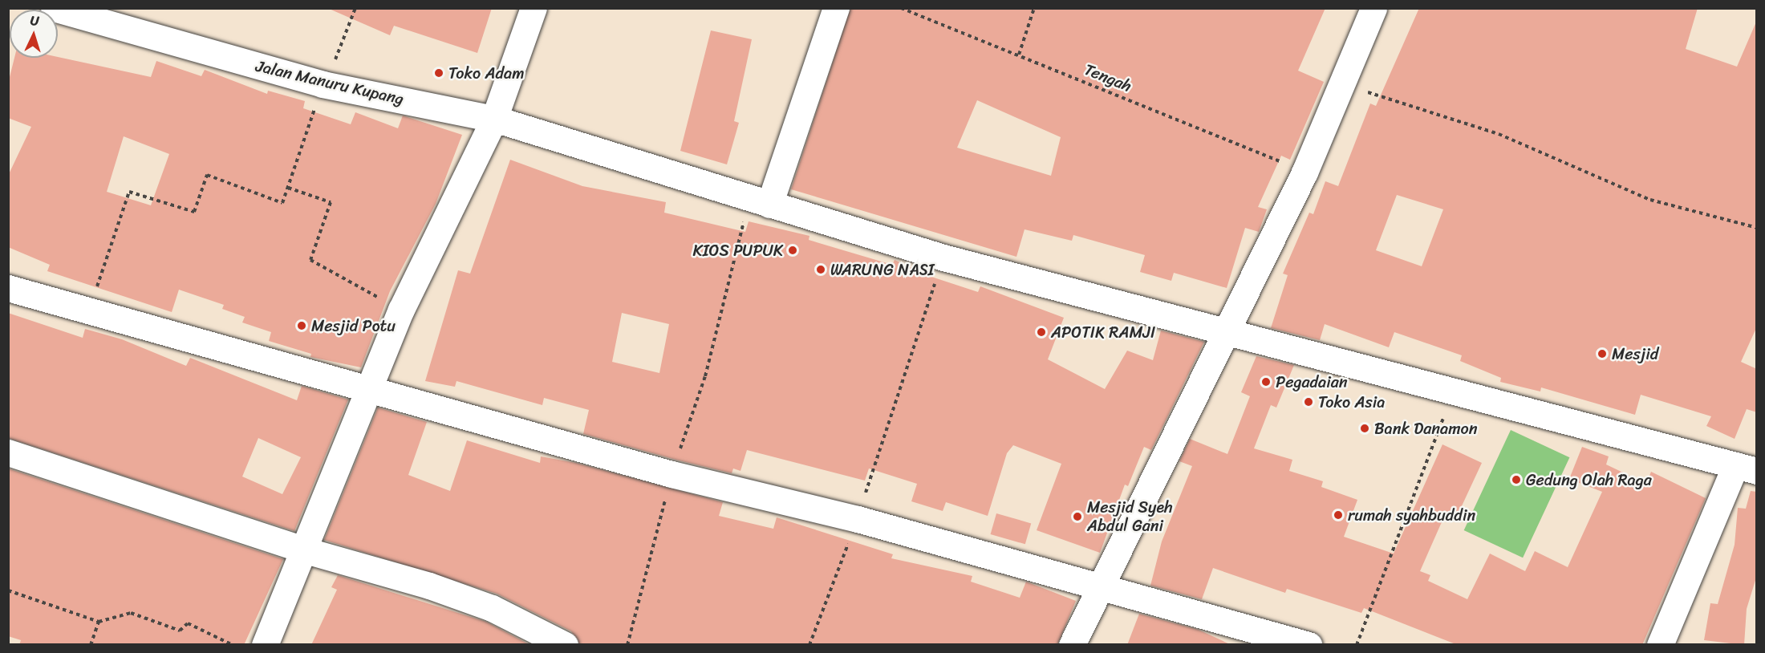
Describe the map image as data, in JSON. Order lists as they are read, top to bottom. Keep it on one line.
{"streets":{"street":["Jalan Manuru Kupang"],"path":["Tengah"]},"places":["Toko Adam","KIOS PUPUK","WARUNG NASI","Mesjid Potu","APOTIK RAMJI","Mesjid","Pegadaian","Toko Asia","Bank Danamon","Gedung Olah Raga","rumah syahbuddin","Mesjid Syeh Abdul Gani"],"north":"top"}
